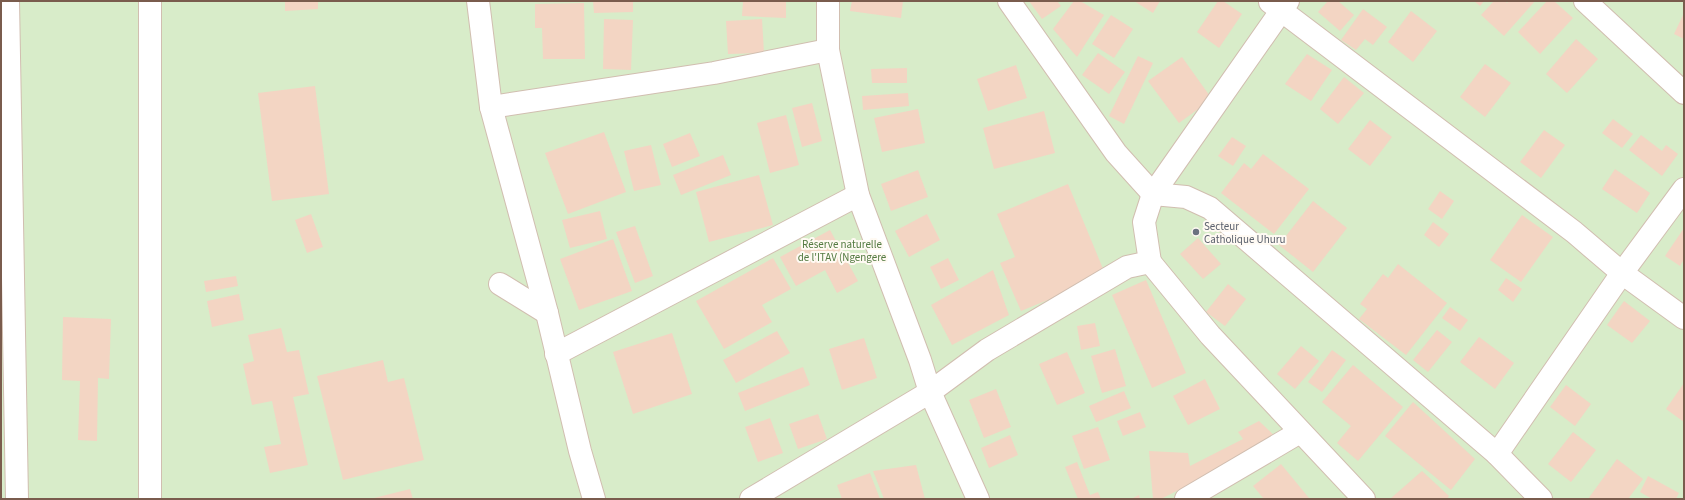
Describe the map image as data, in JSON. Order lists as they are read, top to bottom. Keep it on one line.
{"parks":["Réserve naturelle de l'ITAV (Ngengere"],"places":["Secteur Catholique Uhuru"]}
